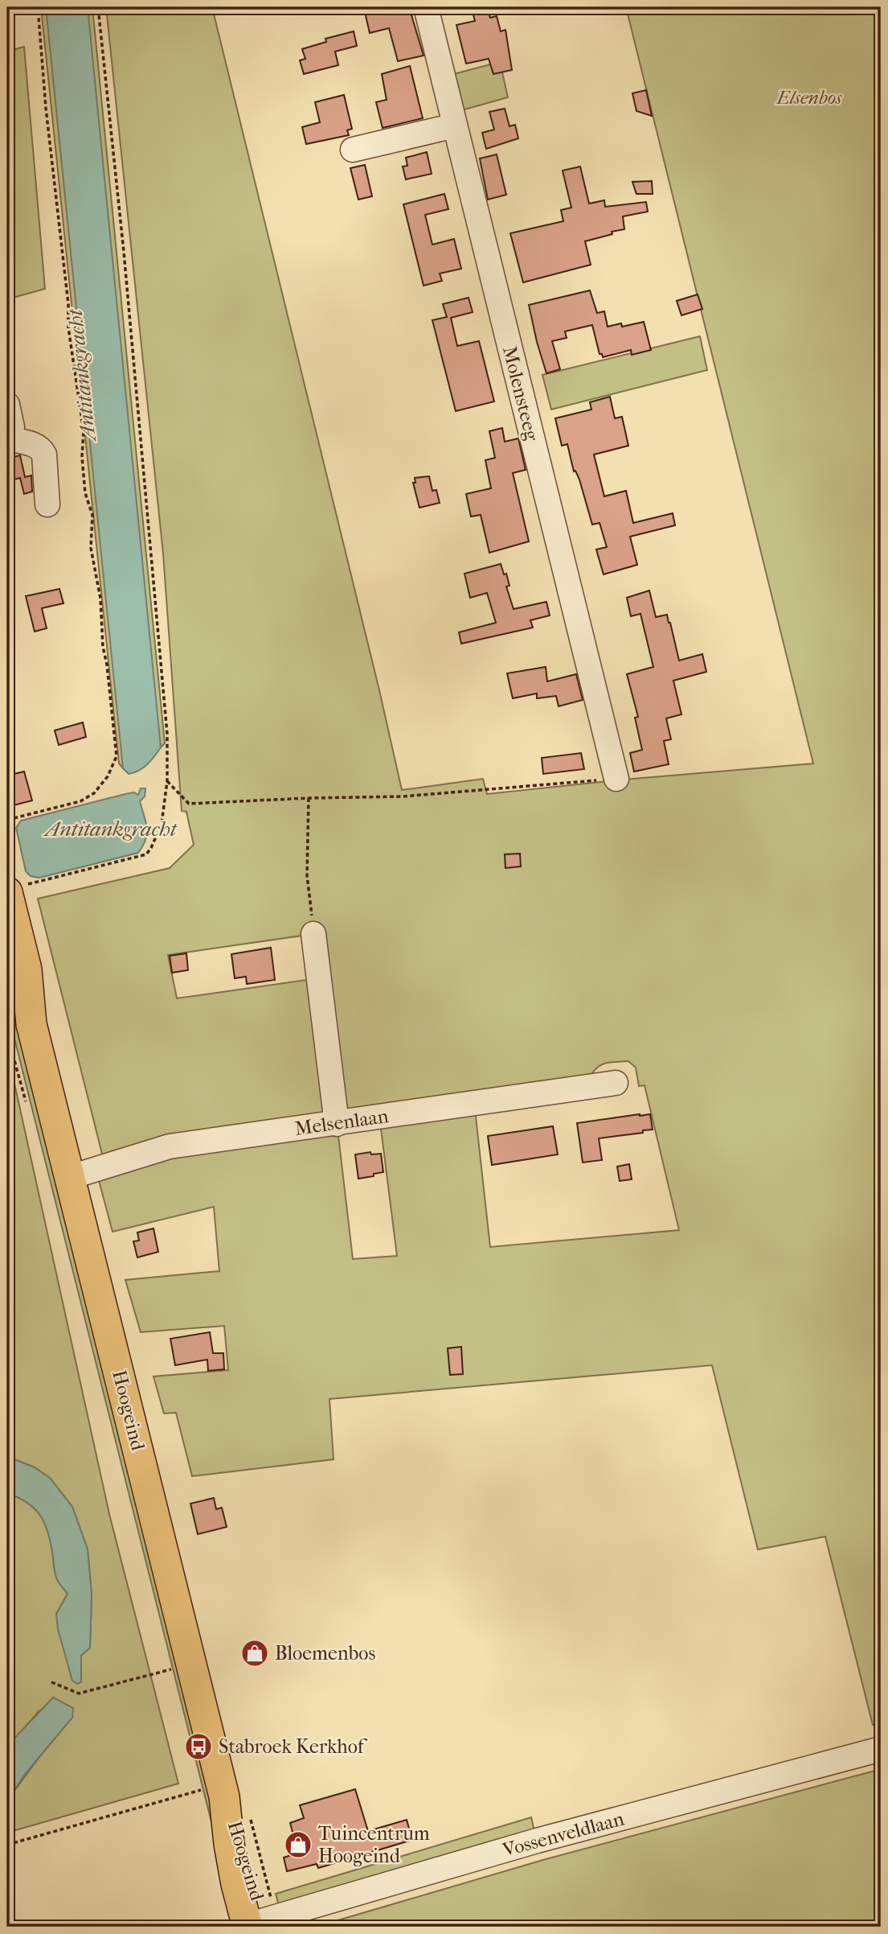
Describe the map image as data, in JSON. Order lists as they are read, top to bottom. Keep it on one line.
{"streets":{"main road":["Hoogeind"],"street":["Molensteeg","Melsenlaan","Vossenveldlaan"]},"crossings":[["Melsenlaan","Hoogeind"],["Hoogeind","Vossenveldlaan"]],"water":["Antitankgracht"],"parks":["Elsenbos"],"places":{"shop":["Bloemenbos","Tuincentrum Hoogeind"],"bus stop":["Stabroek Kerkhof"]}}
